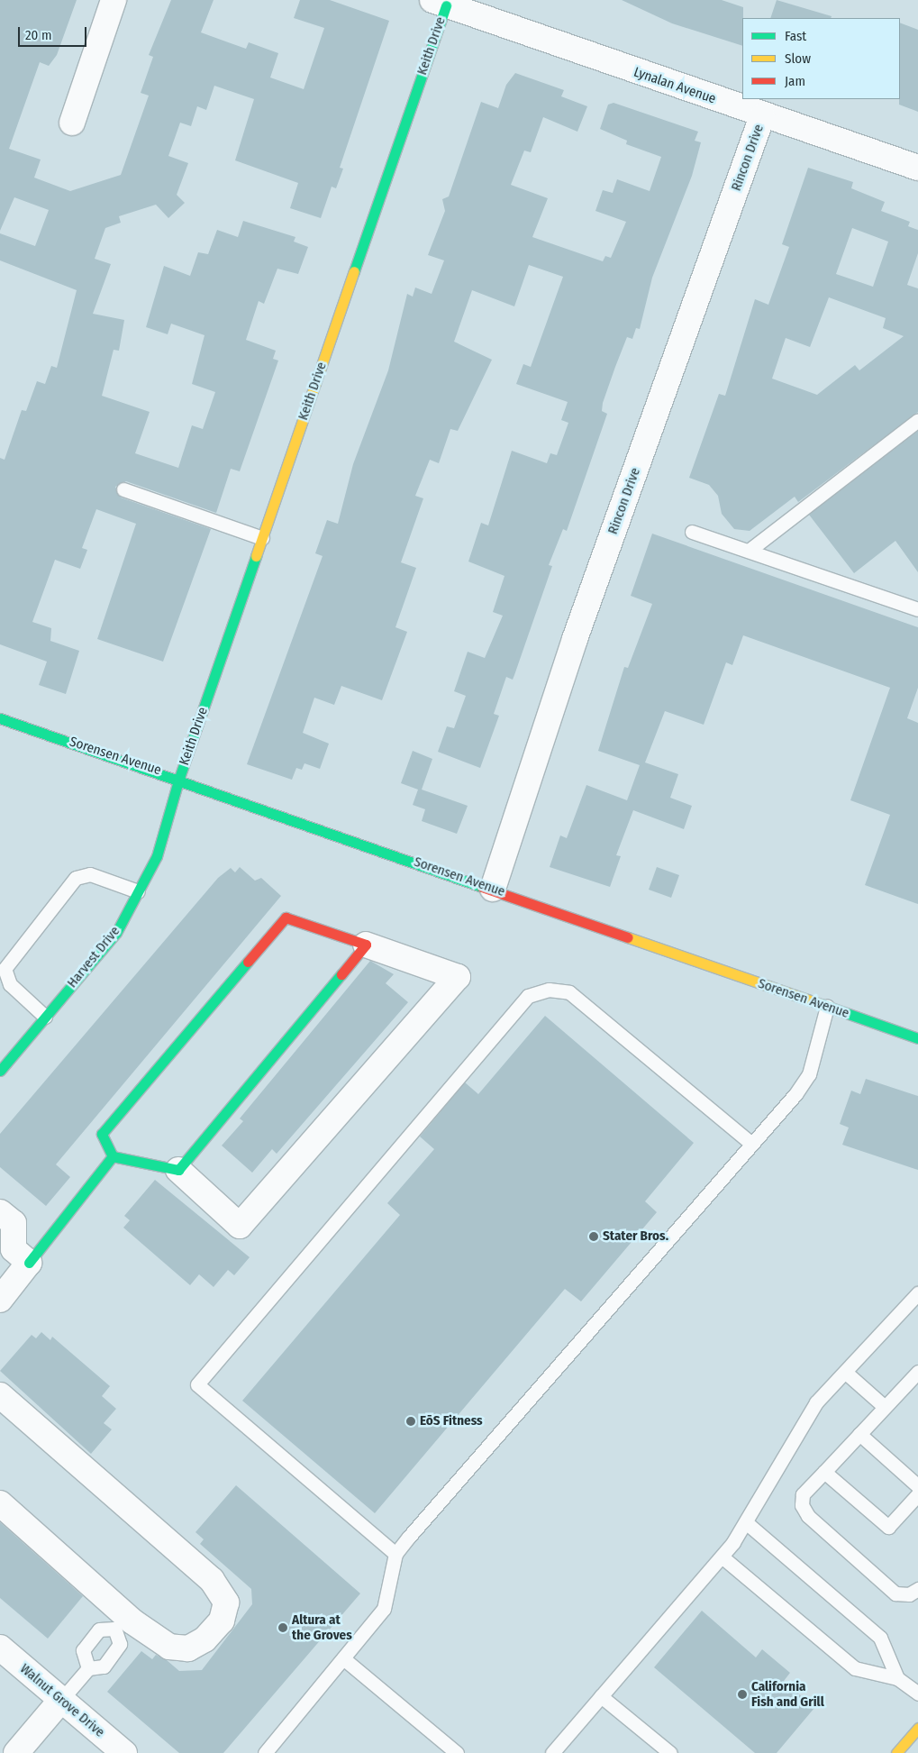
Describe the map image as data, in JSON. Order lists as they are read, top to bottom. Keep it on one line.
{"streets":{"street":["Keith Drive","Lynalan Avenue","Rincon Drive","Sorensen Avenue","Harvest Drive","Walnut Grove Drive"]},"crossings":[["Keith Drive","Lynalan Avenue"],["Keith Drive","Sorensen Avenue"],["Keith Drive","Harvest Drive"],["Lynalan Avenue","Rincon Drive"],["Rincon Drive","Sorensen Avenue"],["Sorensen Avenue","Harvest Drive"]],"places":["Stater Bros.","EōS Fitness","Altura at the Groves","California Fish and Grill"],"legend":["Fast","Slow","Jam"],"scale_bar":"20 m"}
